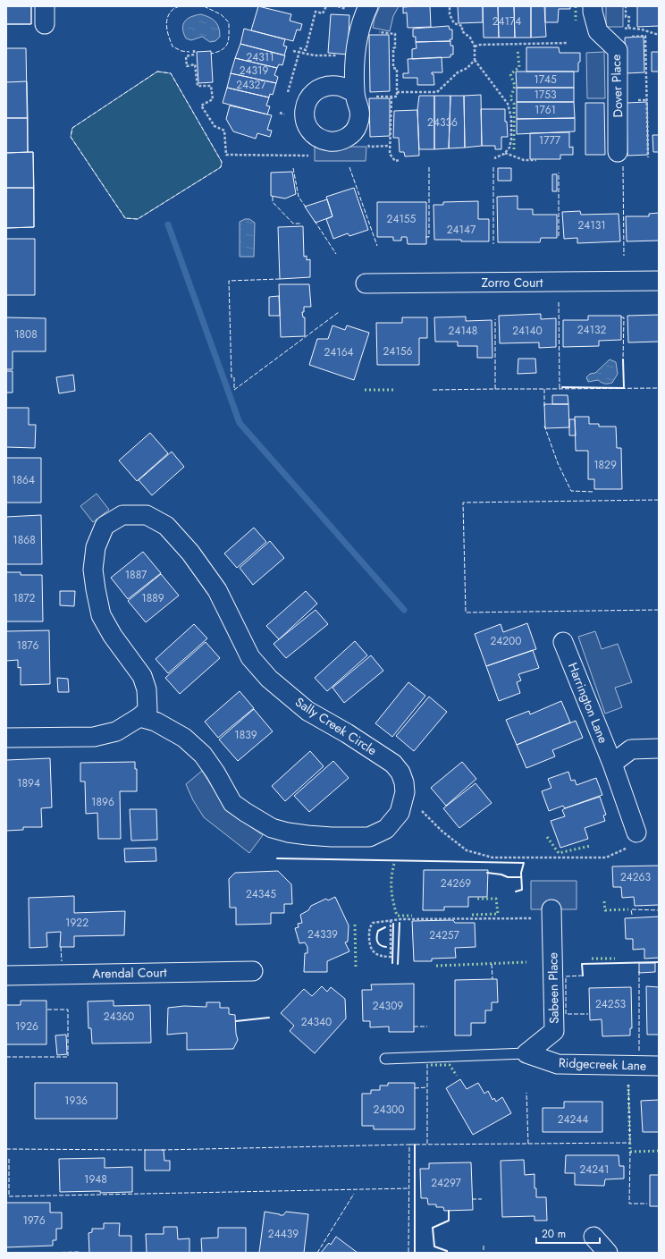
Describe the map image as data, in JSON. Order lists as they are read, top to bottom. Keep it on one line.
{"streets":{"street":["Dover Place","Zorro Court","Harrington Lane","Sally Creek Circle","Arendal Court","Sabeen Place","Ridgecreek Lane"]},"crossings":[["Sabeen Place","Ridgecreek Lane"]],"house_numbers":["24174","24311","24319","1745","24327","1753","1761","24336","1777","24155","24131","24147","24132","24148","24140","1808","24156","24164","1829","1864","1868","1887","1872","1889","24200","1876","1839","1894","1896","24263","24269","24345","1922","24339","24257","24253","24309","24360","24340","1926","1936","24300","24244","24241","1948","24297","1976","24439"],"scale_bar":"20 m"}
